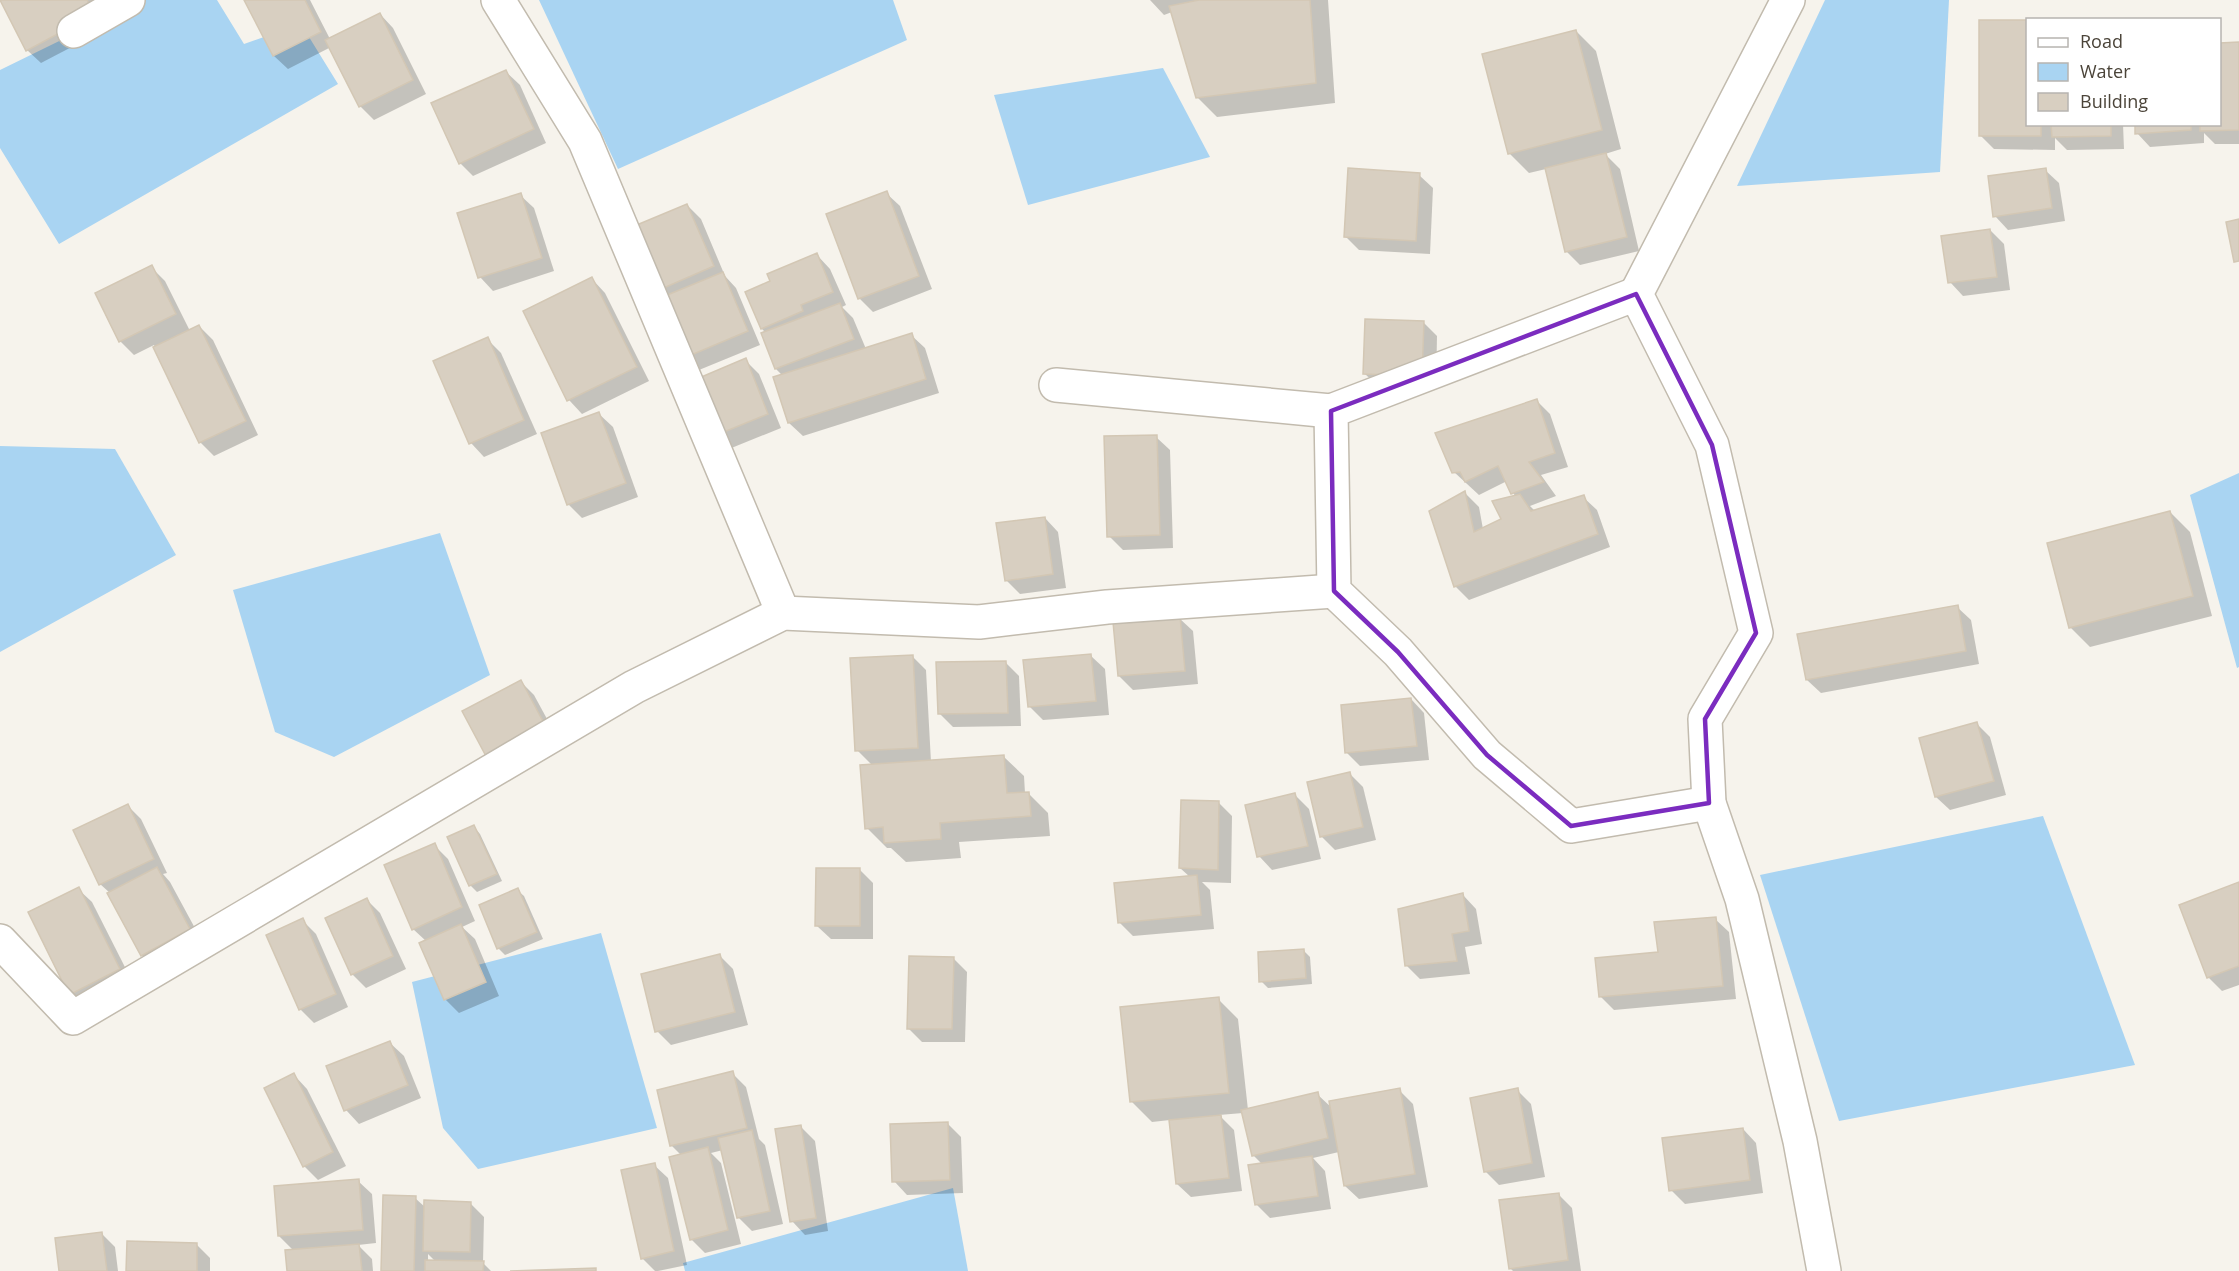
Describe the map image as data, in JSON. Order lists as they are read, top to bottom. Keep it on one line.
{"legend":["Road","Water","Building"]}
